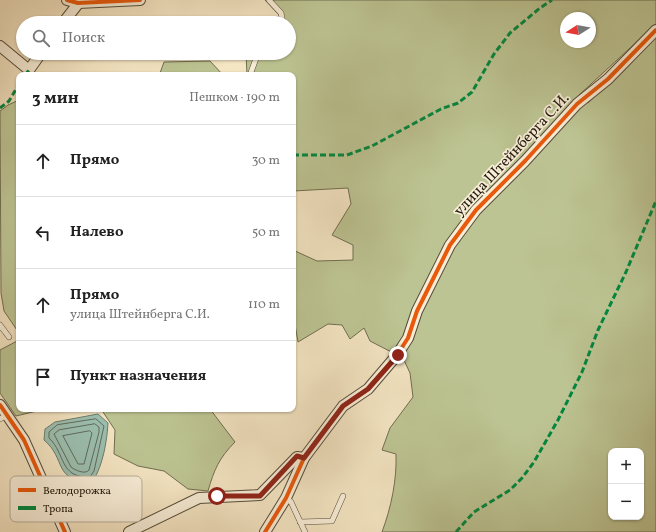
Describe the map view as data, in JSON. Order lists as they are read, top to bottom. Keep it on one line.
{"streets":{"street":["улица Штейнберга С.И."]},"legend":["Велодорожка","Тропа"],"north":"left","page":{"search":"Поиск","heading":["3 мин","Пешком · 190 m"],"list":[["Прямо","30 m"],["Налево","50 m"],["Прямо","улица Штейнберга С.И.","110 m"],"Пункт назначения"],"map_buttons":["+","−"]}}
